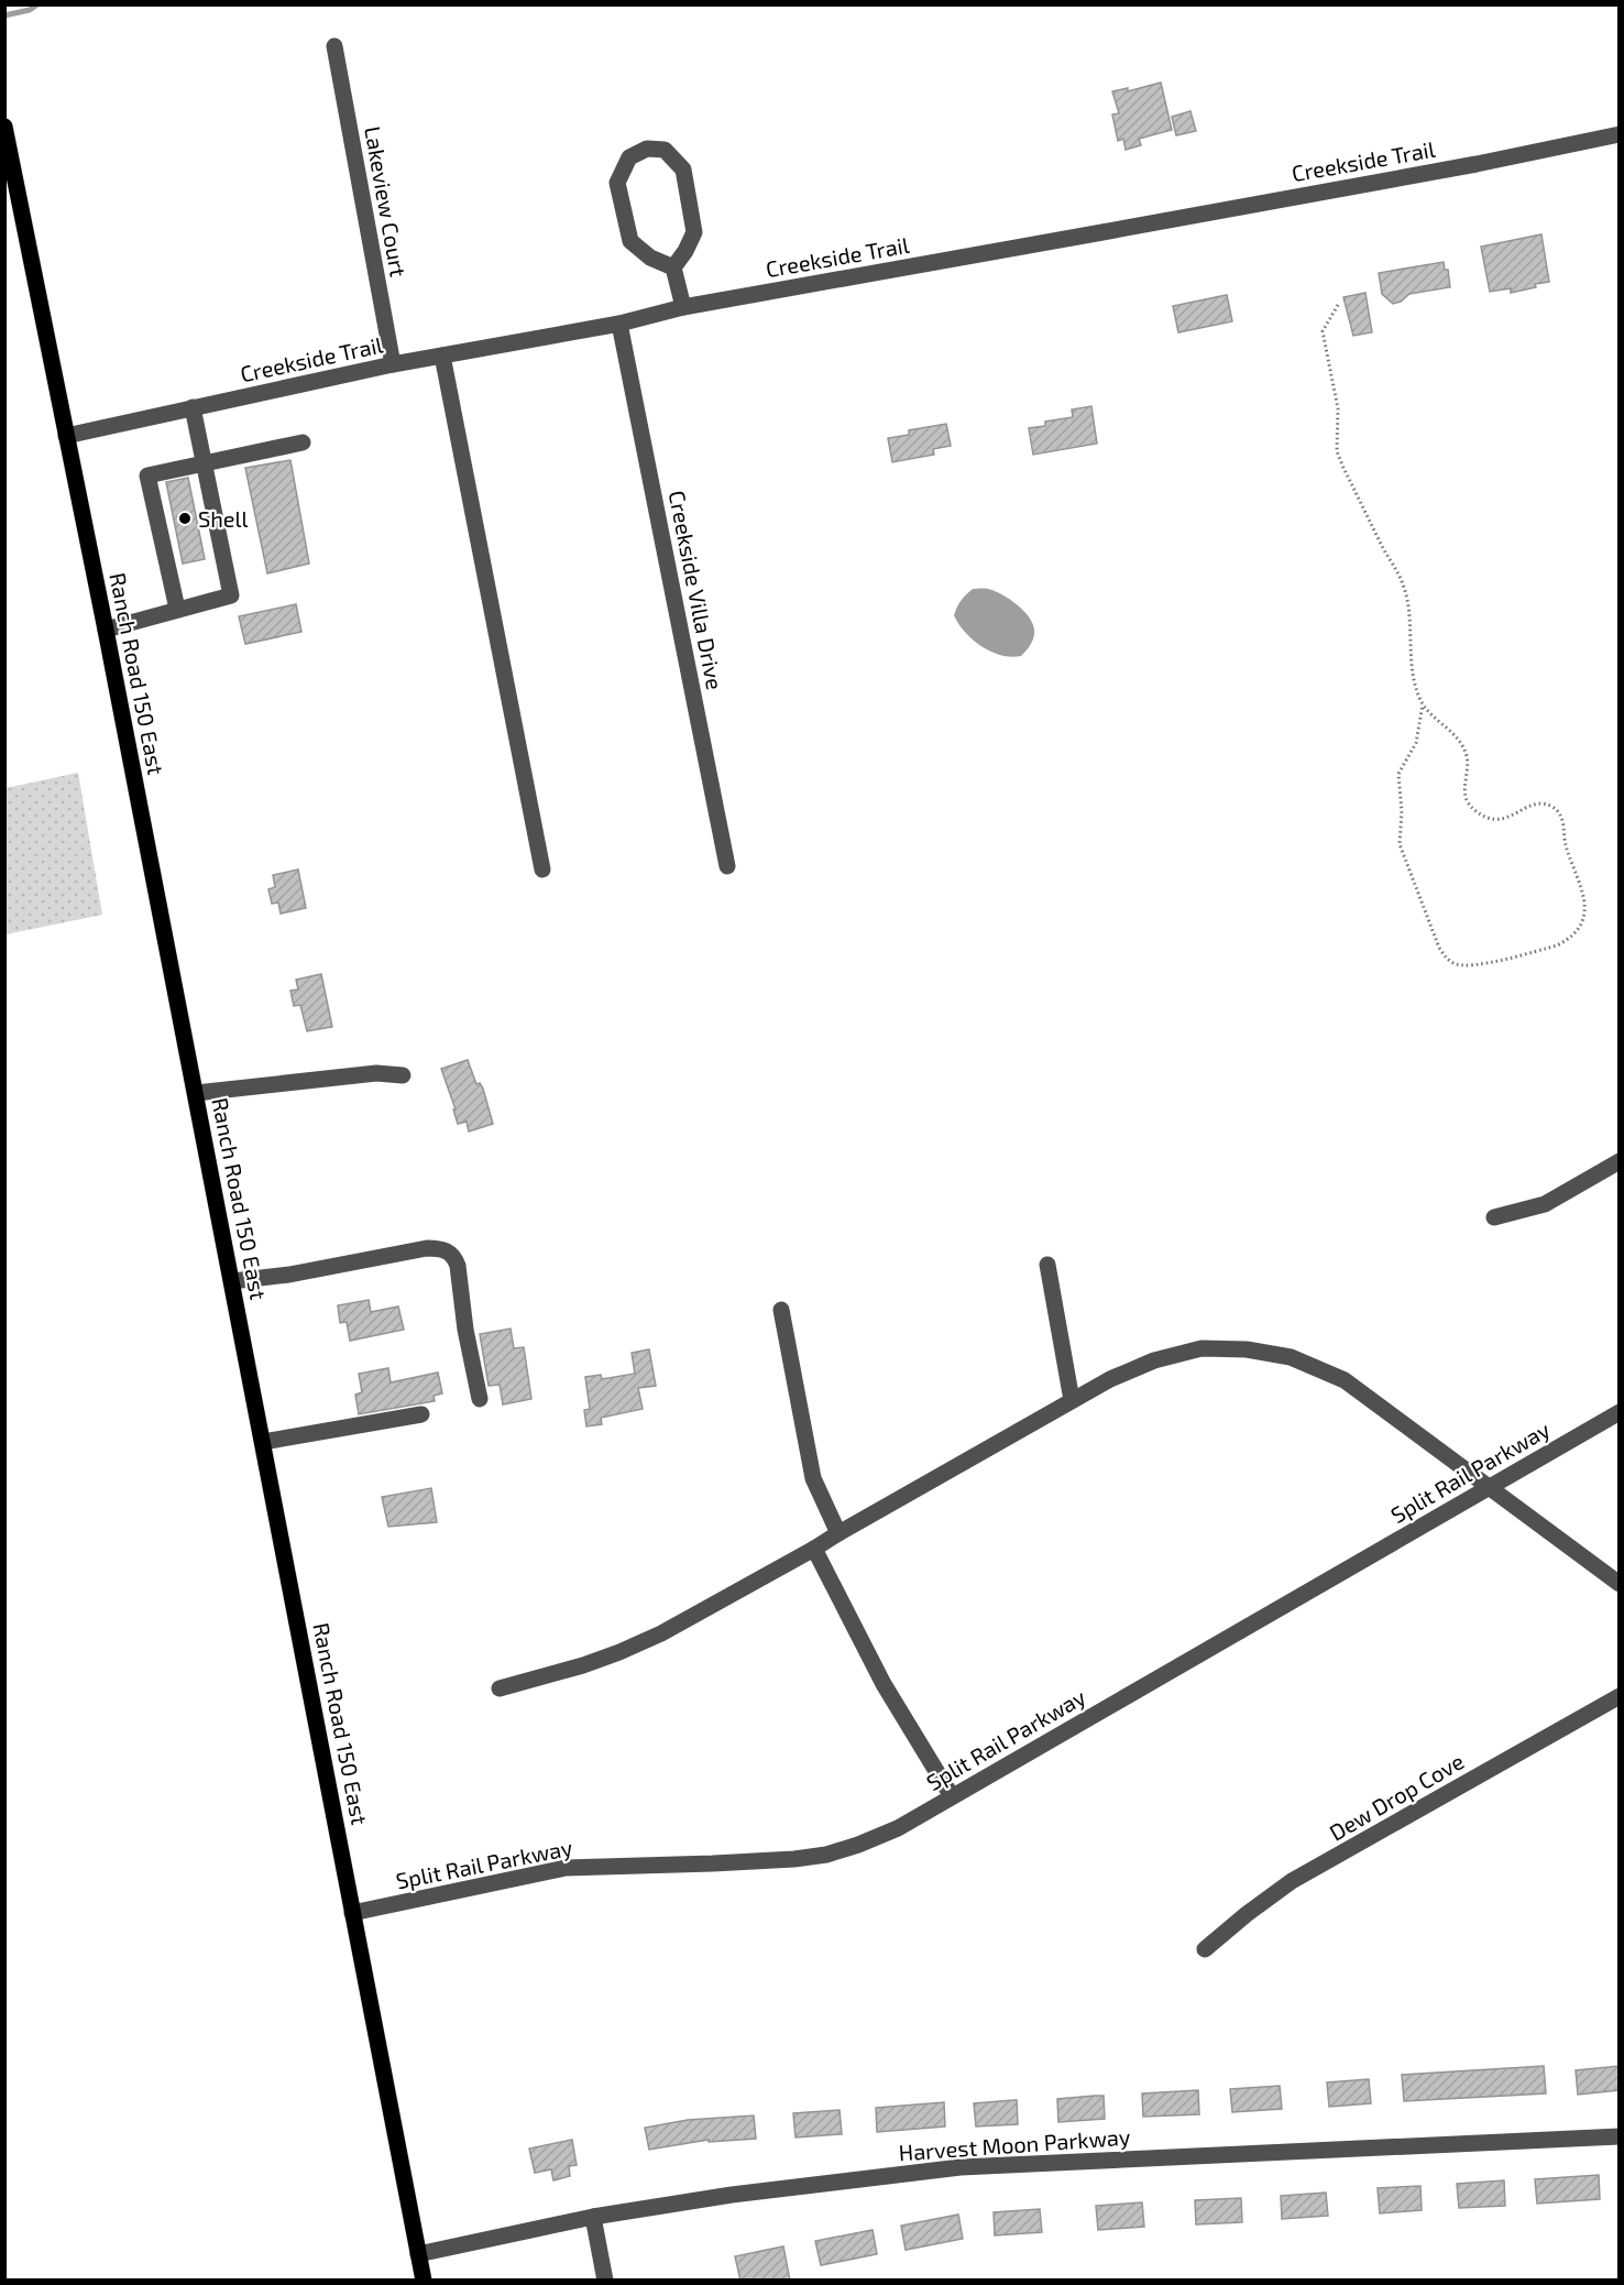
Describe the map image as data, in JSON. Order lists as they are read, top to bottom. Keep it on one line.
{"streets":{"main road":["Ranch Road 150 East"],"street":["Creekside Trail","Lakeview Court","Creekside Villa Drive","Split Rail Parkway","Dew Drop Cove","Harvest Moon Parkway"]},"crossings":[["Creekside Trail","Lakeview Court"],["Creekside Trail","Creekside Villa Drive"],["Creekside Trail","Ranch Road 150 East"],["Ranch Road 150 East","Split Rail Parkway"],["Ranch Road 150 East","Harvest Moon Parkway"]],"places":["Shell"]}
